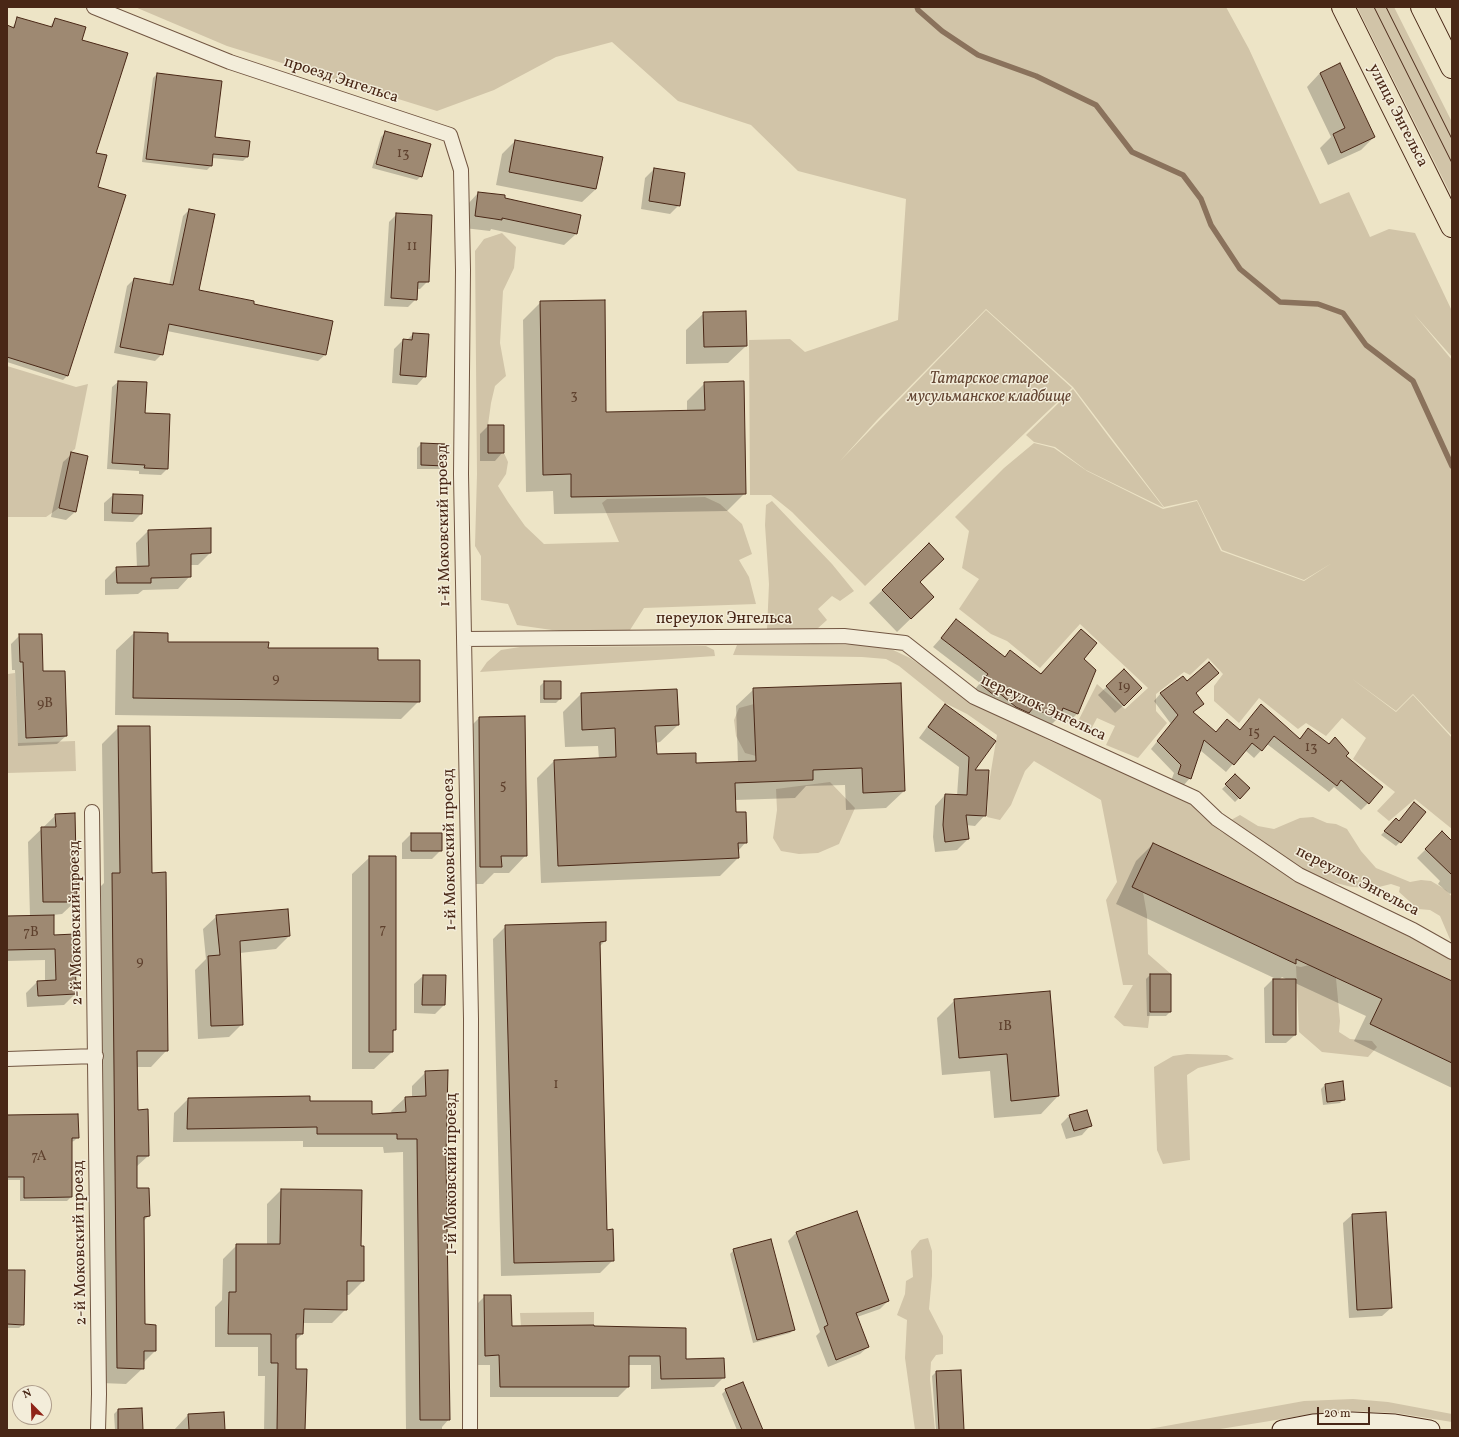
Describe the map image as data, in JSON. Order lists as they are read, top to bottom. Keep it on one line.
{"streets":{"main road":["улица Энгельса"],"street":["проезд Энгельса","1-й Моковский проезд","переулок Энгельса","2-й Моковский проезд"]},"crossings":[["проезд Энгельса","1-й Моковский проезд"],["1-й Моковский проезд","переулок Энгельса"]],"parks":["Татарское старое мусульманское кладбище"],"house_numbers":["13","11","3","9","19","9В","15","13","5","7","7В","9","1В","1","7А"],"scale_bar":"20 m","north":"top left"}
